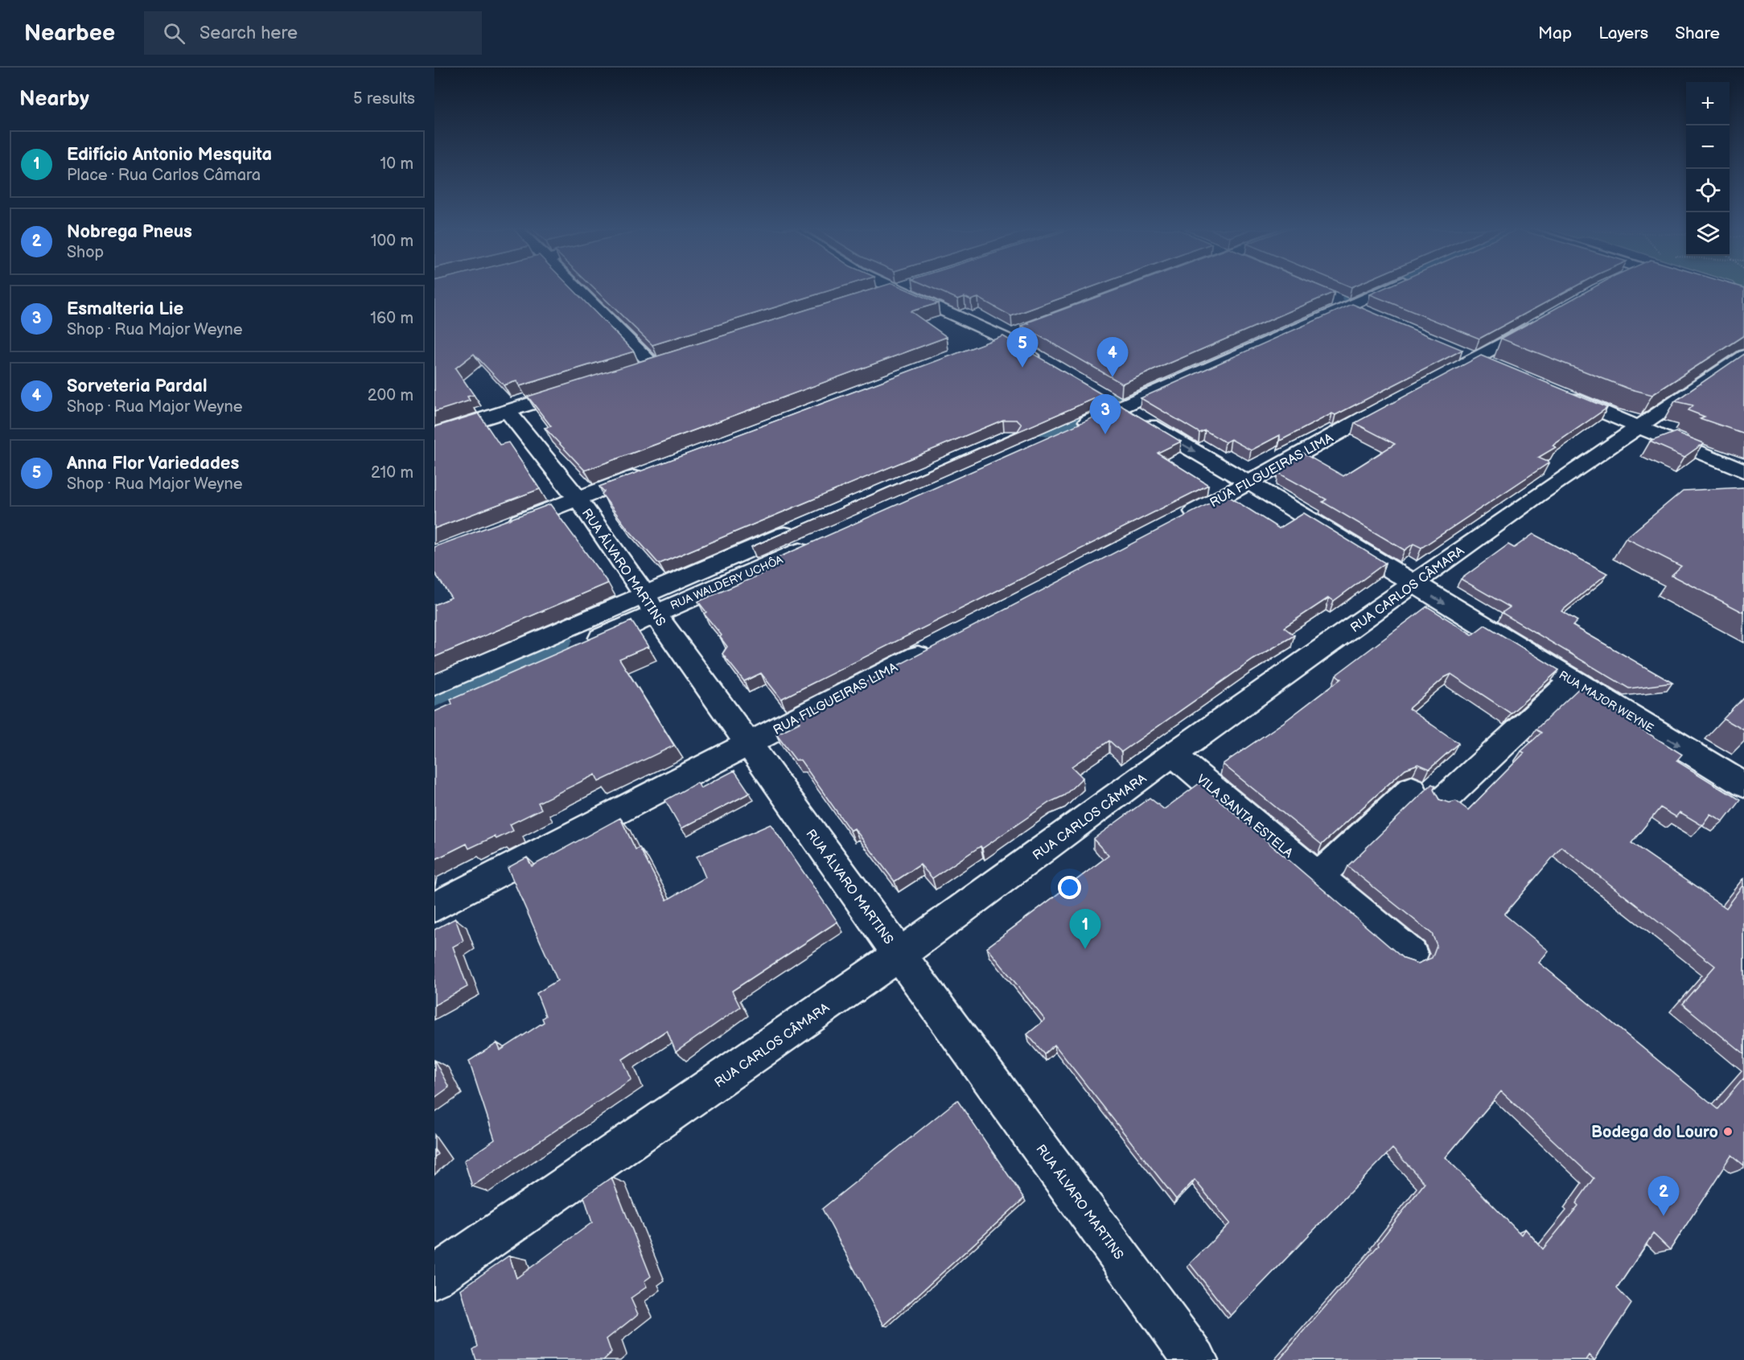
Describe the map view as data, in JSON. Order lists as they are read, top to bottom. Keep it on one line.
{"streets":{"street":["RUA FILGUEIRAS LIMA","RUA ÁLVARO MARTINS","RUA WALDERY UCHÔA","RUA CARLOS CÂMARA","RUA MAJOR WEYNE","VILA SANTA ESTELA"]},"crossings":[["RUA FILGUEIRAS LIMA","RUA ÁLVARO MARTINS"],["RUA FILGUEIRAS LIMA","RUA MAJOR WEYNE"],["RUA ÁLVARO MARTINS","RUA WALDERY UCHÔA"],["RUA ÁLVARO MARTINS","RUA CARLOS CÂMARA"],["RUA CARLOS CÂMARA","RUA MAJOR WEYNE"],["RUA CARLOS CÂMARA","VILA SANTA ESTELA"]],"one_way":["RUA MAJOR WEYNE"],"places":["Bodega do Louro"],"page":{"header":"Nearbee","search":"Search here","nav":["Map","Layers","Share"],"heading":["Nearby","5 results"],"map_buttons":["+","−"],"list":[{"mark":"1","name":"Edifício Antonio Mesquita","note":"Place · Rua Carlos Câmara","value":"10 m"},{"mark":"2","name":"Nobrega Pneus","note":"Shop","value":"100 m"},{"mark":"3","name":"Esmalteria Lie","note":"Shop · Rua Major Weyne","value":"160 m"},{"mark":"4","name":"Sorveteria Pardal","note":"Shop · Rua Major Weyne","value":"200 m"},{"mark":"5","name":"Anna Flor Variedades","note":"Shop · Rua Major Weyne","value":"210 m"}],"pins":["5","4","3","1","2"]}}
